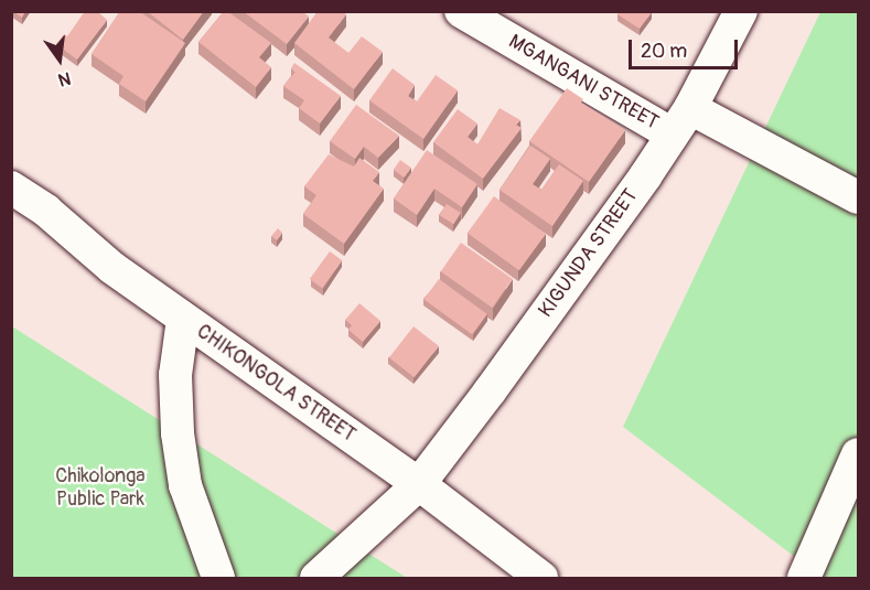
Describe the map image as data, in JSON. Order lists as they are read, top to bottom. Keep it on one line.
{"streets":{"street":["MGANGANI STREET","KIGUNDA STREET","CHIKONGOLA STREET"]},"crossings":[["MGANGANI STREET","KIGUNDA STREET"],["KIGUNDA STREET","CHIKONGOLA STREET"]],"parks":["Chikolonga Public Park"],"scale_bar":"20 m","north":"bottom"}
